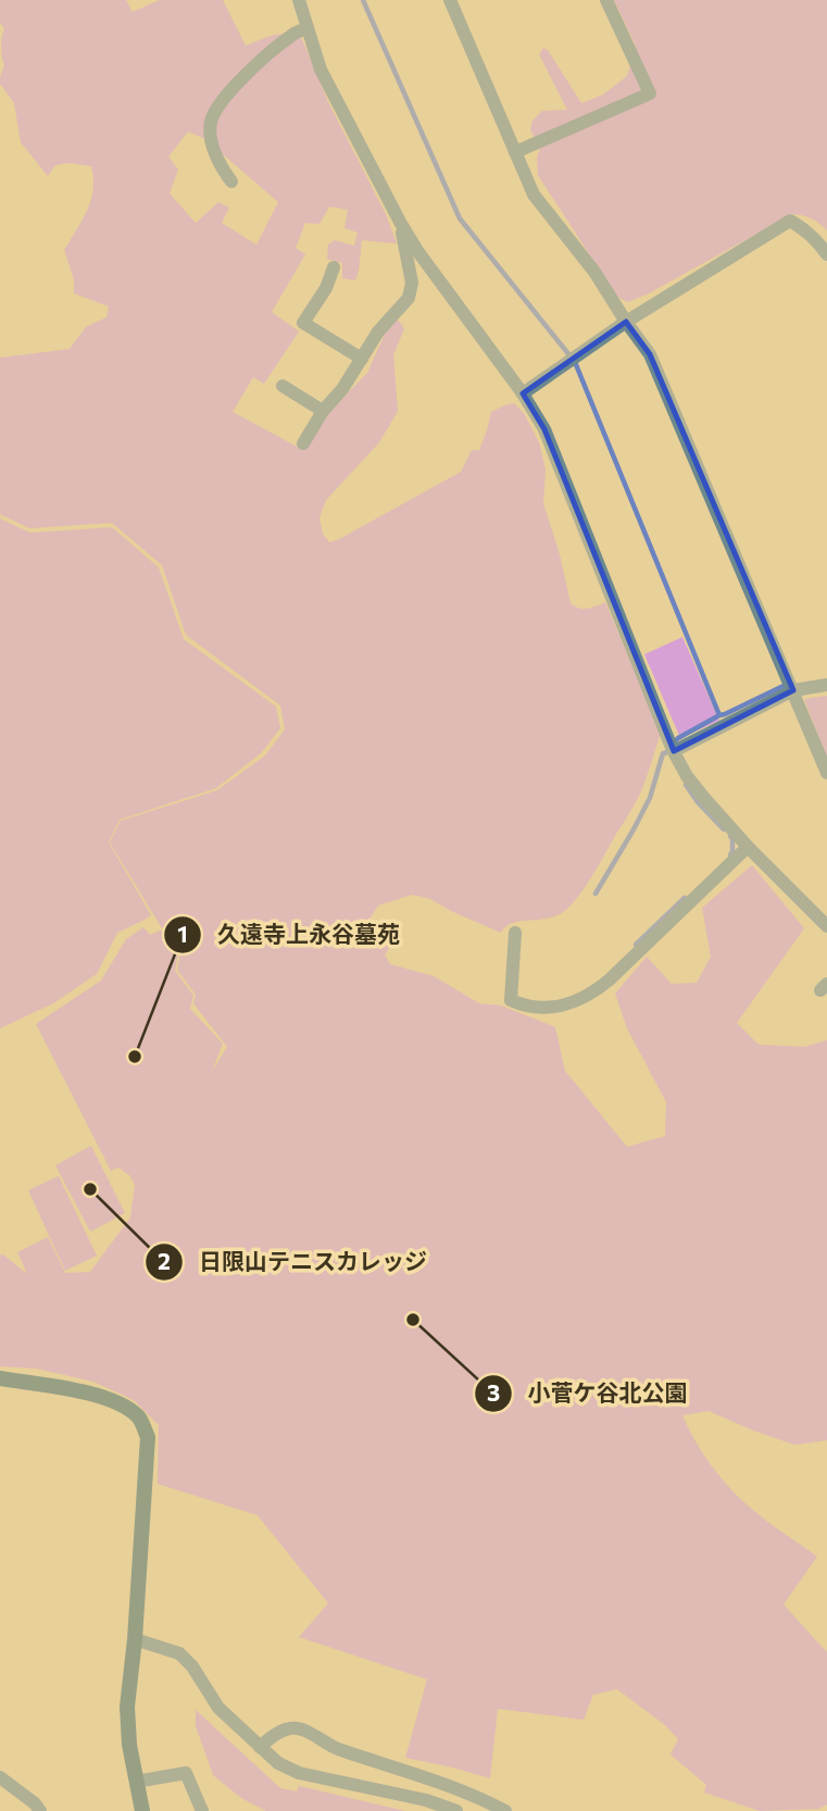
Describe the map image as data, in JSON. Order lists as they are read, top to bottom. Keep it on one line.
{"places":["久遠寺上永谷墓苑","日限山テニスカレッジ","小菅ケ谷北公園"]}
